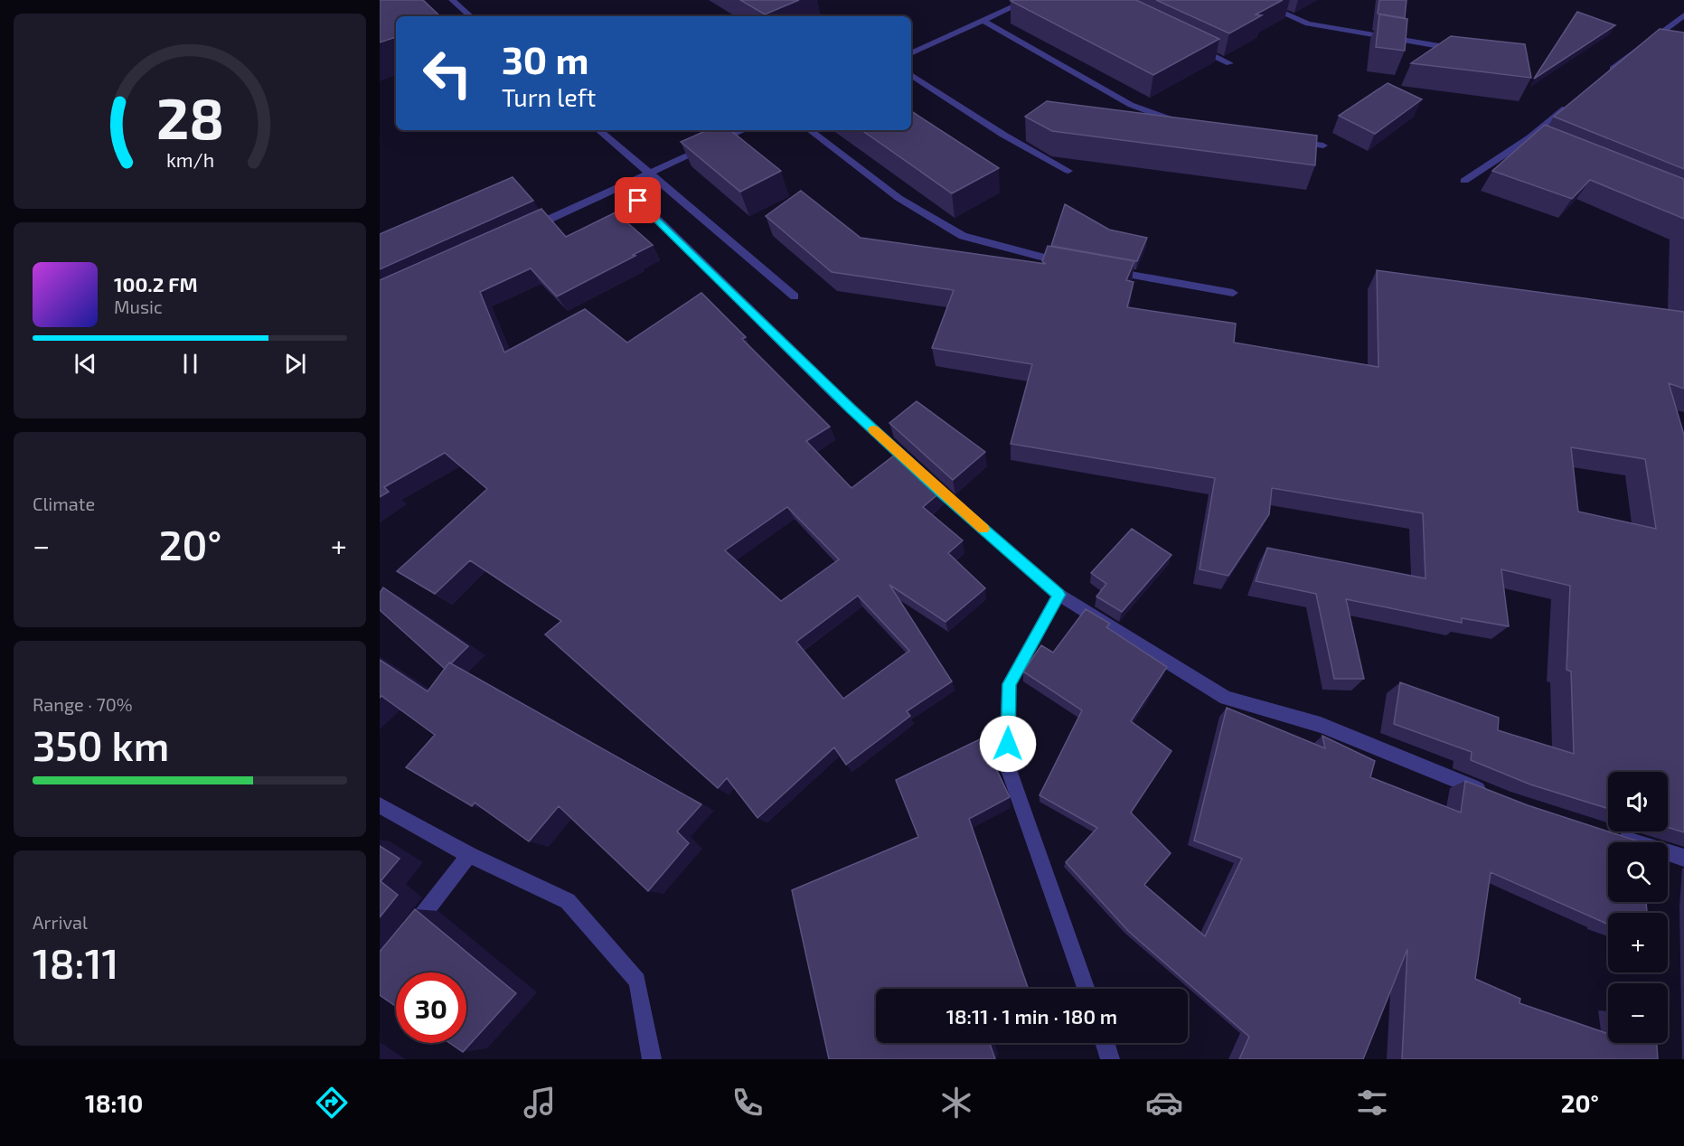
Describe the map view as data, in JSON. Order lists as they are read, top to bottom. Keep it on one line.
{"page":{"turn":["30 m","Turn left"],"song":["100.2 FM","Music"],"tile":["Climate",["Range · 70%","350 km"],["Arrival","18:11"]],"heat":["−","20°","+"],"map_buttons":["+","−"],"limit":"30","trip":"18:11 · 1 min · 180 m","tabs":["18:10","20°"],"gauge":["28","km/h"]}}
